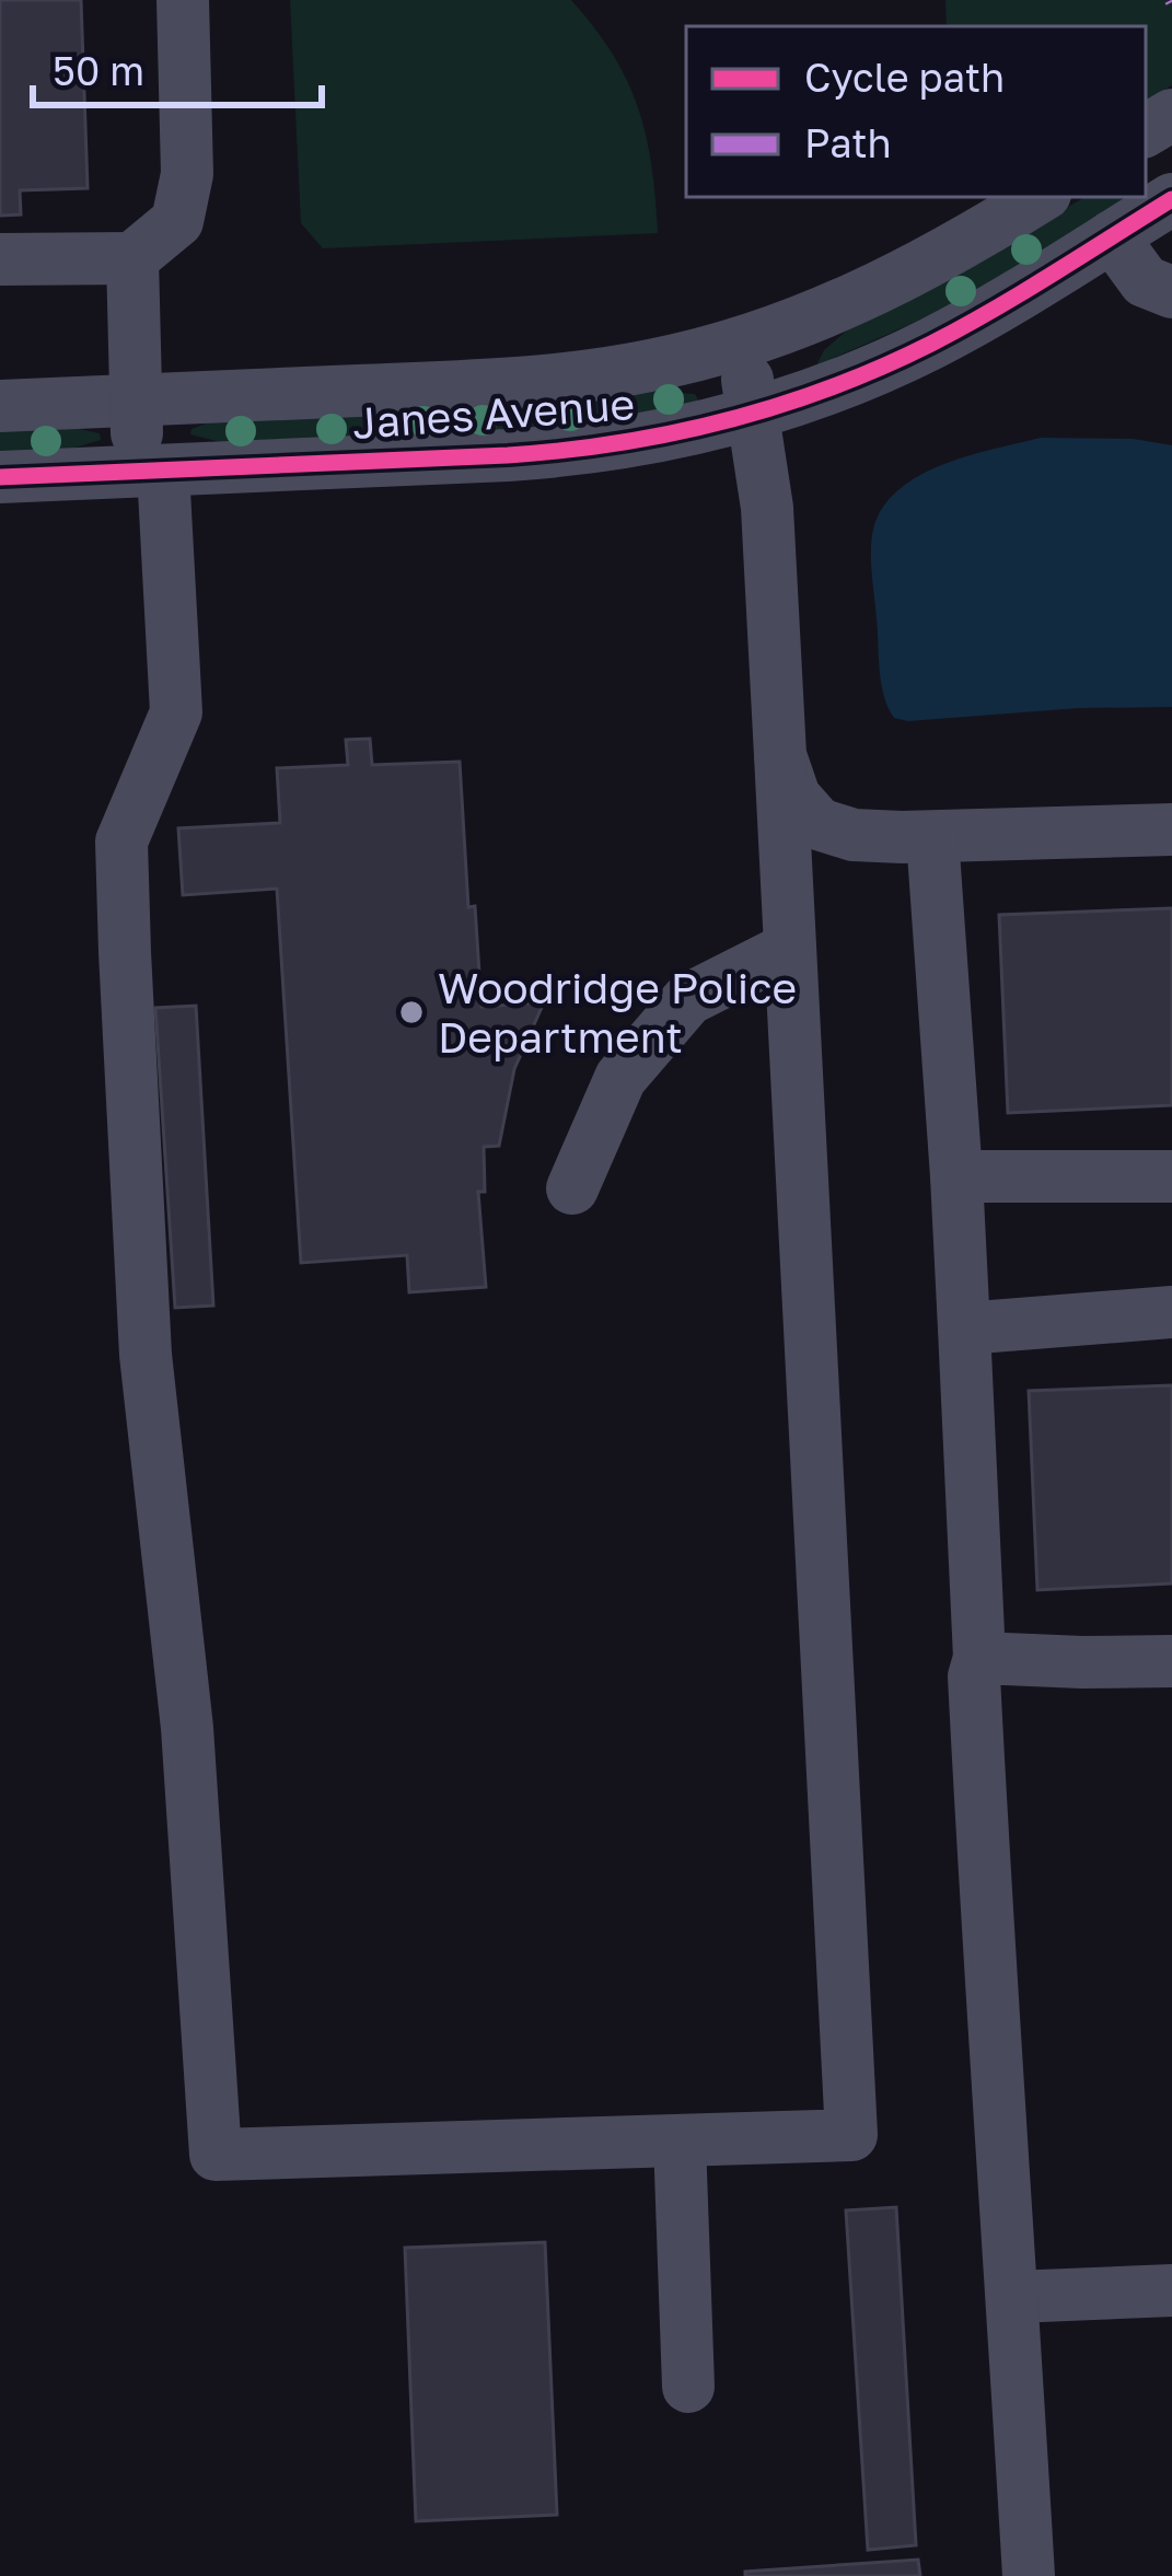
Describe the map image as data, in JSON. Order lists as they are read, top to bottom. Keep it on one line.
{"streets":{"street":["Janes Avenue"]},"places":["Woodridge Police Department"],"legend":["Cycle path","Path"],"scale_bar":"50 m"}
